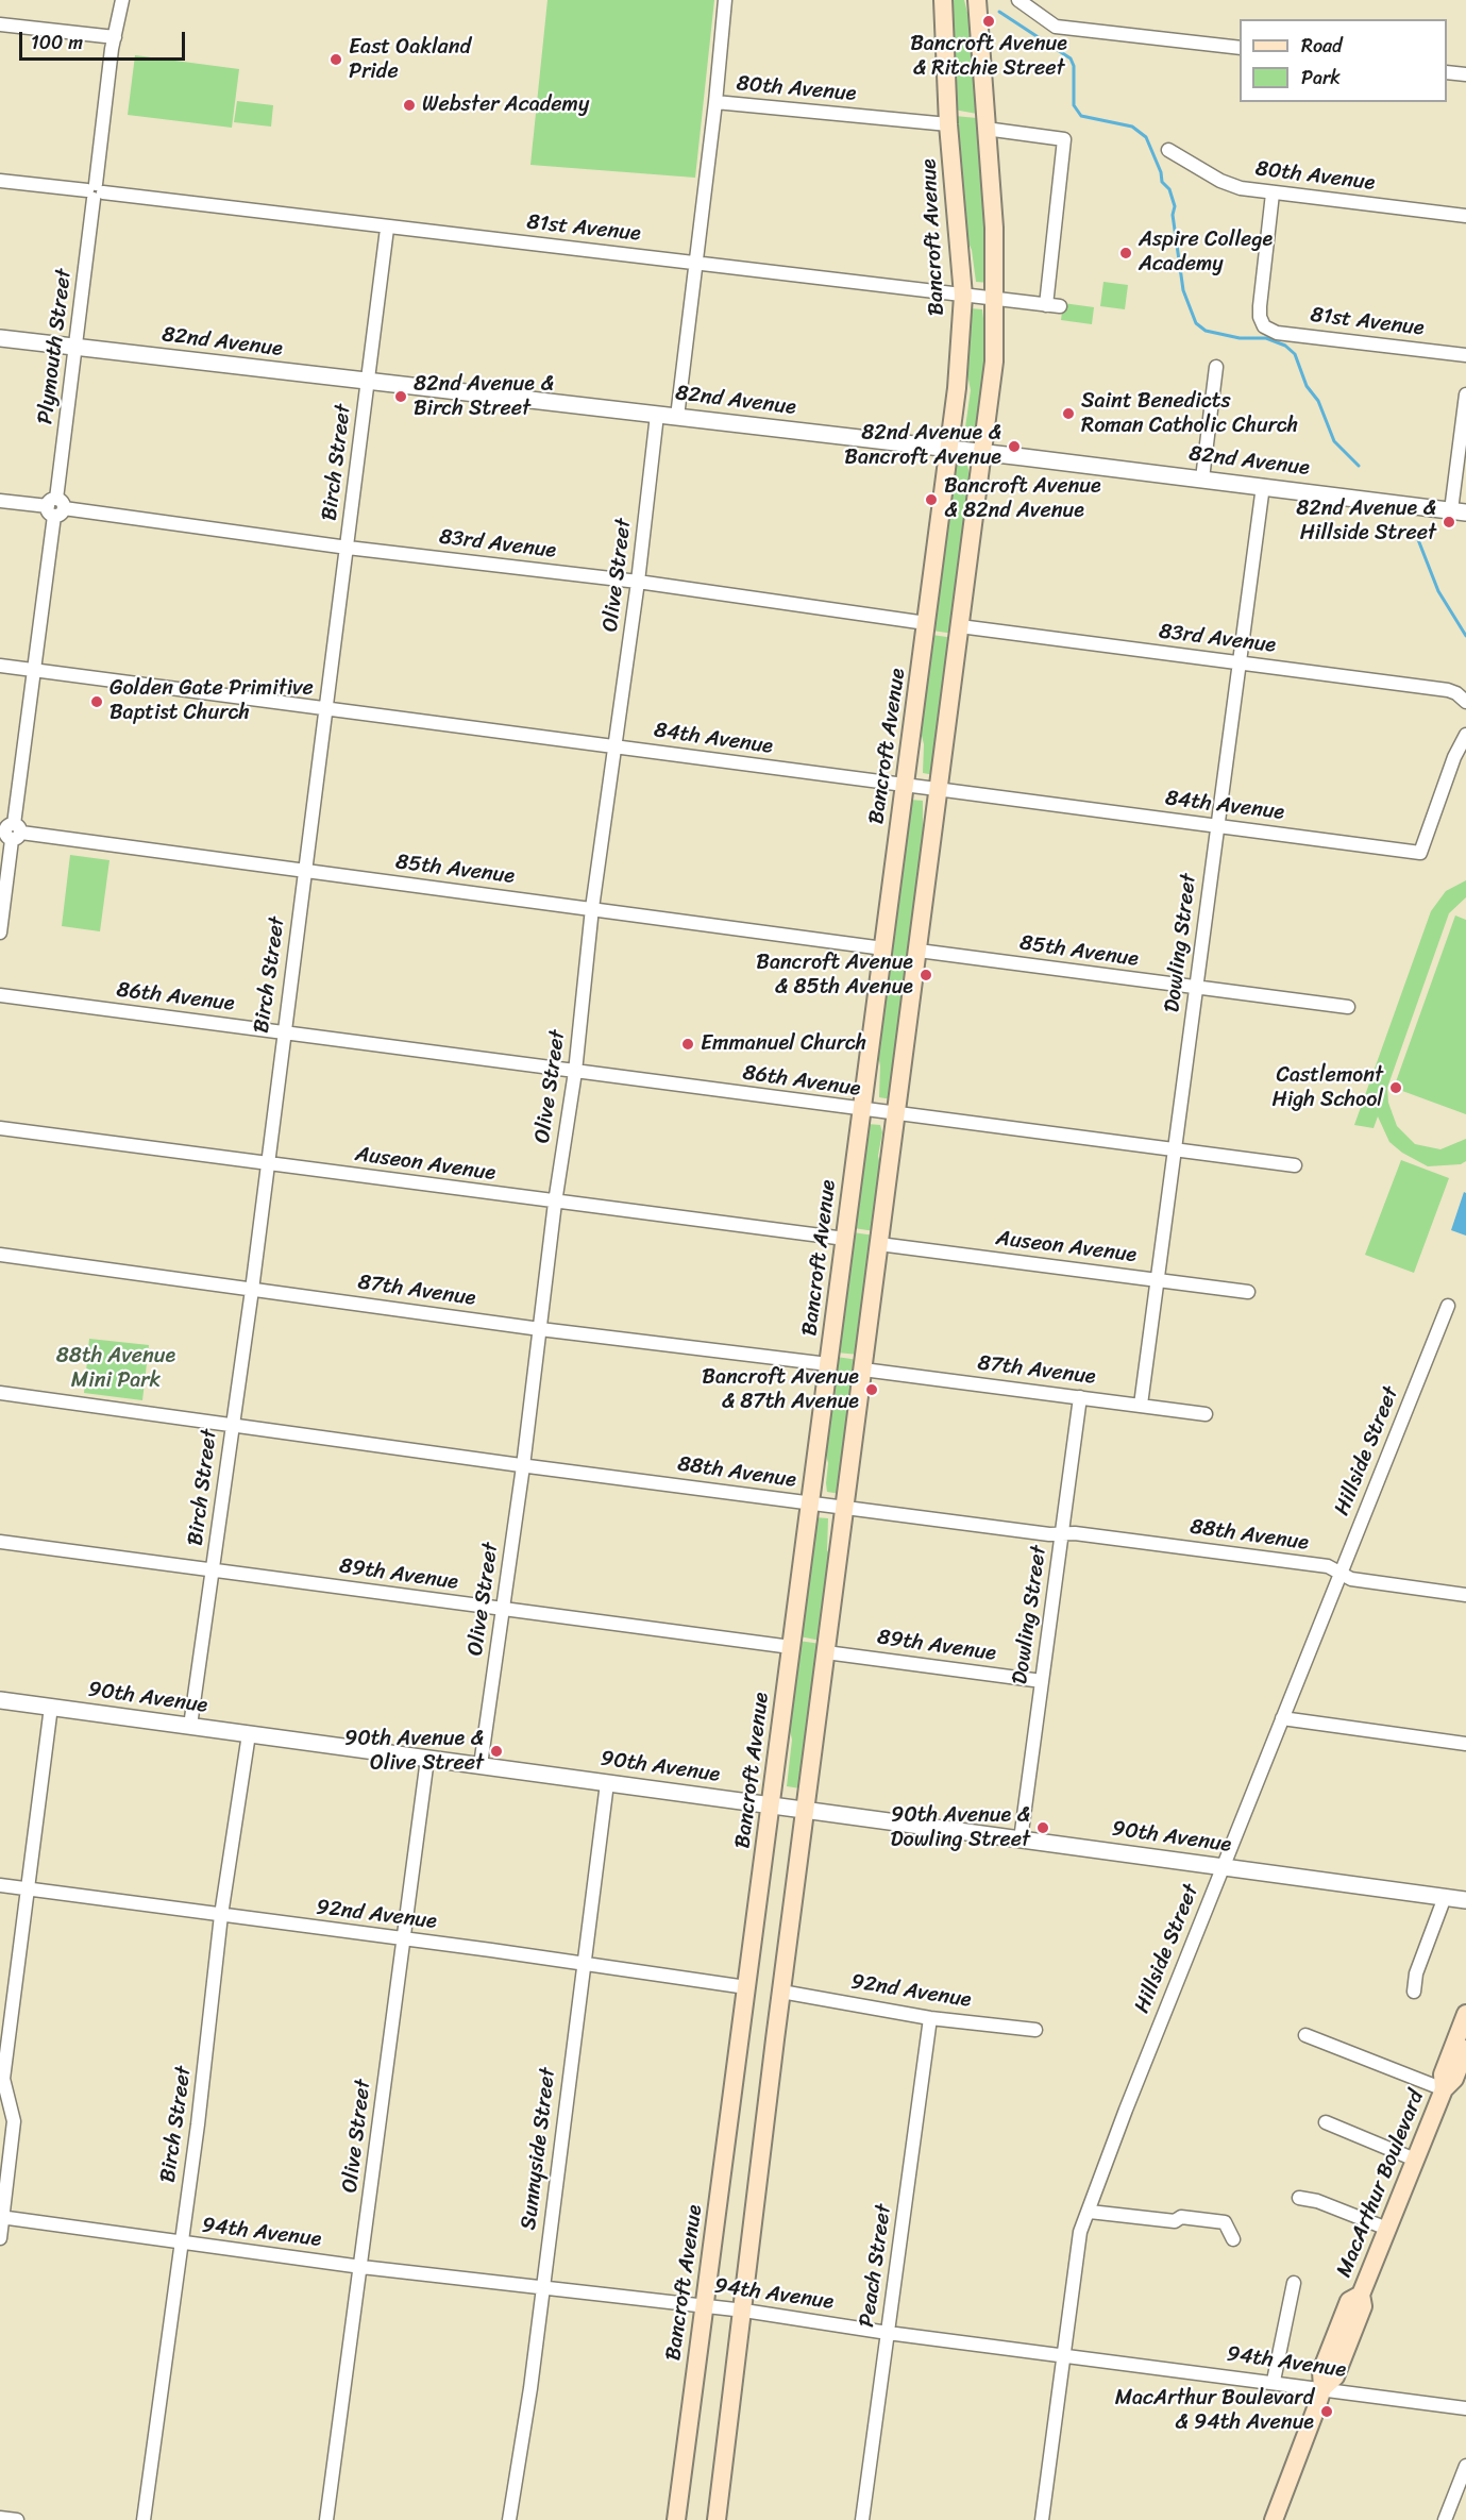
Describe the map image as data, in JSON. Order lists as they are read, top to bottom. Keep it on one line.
{"streets":{"main road":["Bancroft Avenue","MacArthur Boulevard"],"street":["80th Avenue","81st Avenue","82nd Avenue","Plymouth Street","Birch Street","83rd Avenue","Olive Street","84th Avenue","85th Avenue","Dowling Street","86th Avenue","Auseon Avenue","87th Avenue","Hillside Street","88th Avenue","89th Avenue","90th Avenue","92nd Avenue","Sunnyside Street","94th Avenue","Peach Street"]},"crossings":[["80th Avenue","81st Avenue"],["80th Avenue","Bancroft Avenue"],["81st Avenue","Bancroft Avenue"],["81st Avenue","Plymouth Street"],["81st Avenue","Birch Street"],["Bancroft Avenue","82nd Avenue"],["Bancroft Avenue","83rd Avenue"],["Bancroft Avenue","84th Avenue"],["Bancroft Avenue","85th Avenue"],["Bancroft Avenue","86th Avenue"],["Bancroft Avenue","Auseon Avenue"],["Bancroft Avenue","87th Avenue"],["Bancroft Avenue","88th Avenue"],["Bancroft Avenue","89th Avenue"],["Bancroft Avenue","90th Avenue"],["Bancroft Avenue","92nd Avenue"],["Bancroft Avenue","94th Avenue"],["82nd Avenue","Plymouth Street"],["82nd Avenue","Birch Street"],["82nd Avenue","Olive Street"],["82nd Avenue","Dowling Street"],["Plymouth Street","83rd Avenue"],["Plymouth Street","84th Avenue"],["Plymouth Street","85th Avenue"],["Birch Street","83rd Avenue"],["Birch Street","84th Avenue"],["Birch Street","85th Avenue"],["Birch Street","86th Avenue"],["Birch Street","Auseon Avenue"],["Birch Street","87th Avenue"],["Birch Street","88th Avenue"],["Birch Street","89th Avenue"],["Birch Street","90th Avenue"],["Birch Street","92nd Avenue"],["Birch Street","94th Avenue"],["83rd Avenue","Olive Street"],["83rd Avenue","Dowling Street"],["Olive Street","84th Avenue"],["Olive Street","85th Avenue"],["Olive Street","86th Avenue"],["Olive Street","Auseon Avenue"],["Olive Street","87th Avenue"],["Olive Street","88th Avenue"],["Olive Street","89th Avenue"],["Olive Street","90th Avenue"],["Olive Street","92nd Avenue"],["Olive Street","94th Avenue"],["84th Avenue","Dowling Street"],["85th Avenue","Dowling Street"],["Dowling Street","86th Avenue"],["Dowling Street","Auseon Avenue"],["Dowling Street","87th Avenue"],["Dowling Street","88th Avenue"],["Dowling Street","89th Avenue"],["Dowling Street","90th Avenue"],["Hillside Street","88th Avenue"],["Hillside Street","90th Avenue"],["Hillside Street","94th Avenue"],["90th Avenue","Sunnyside Street"],["92nd Avenue","Sunnyside Street"],["92nd Avenue","Peach Street"],["Sunnyside Street","94th Avenue"],["MacArthur Boulevard","94th Avenue"],["94th Avenue","Peach Street"]],"parks":["88th Avenue Mini Park"],"places":["Bancroft Avenue & Ritchie Street","East Oakland Pride","Webster Academy","Aspire College Academy","82nd Avenue & Birch Street","Saint Benedicts Roman Catholic Church","82nd Avenue & Bancroft Avenue","Bancroft Avenue & 82nd Avenue","82nd Avenue & Hillside Street","Golden Gate Primitive Baptist Church","Bancroft Avenue & 85th Avenue","Emmanuel Church","Castlemont High School","Bancroft Avenue & 87th Avenue","90th Avenue & Olive Street","90th Avenue & Dowling Street","MacArthur Boulevard & 94th Avenue"],"legend":["Road","Park"],"scale_bar":"100 m"}
